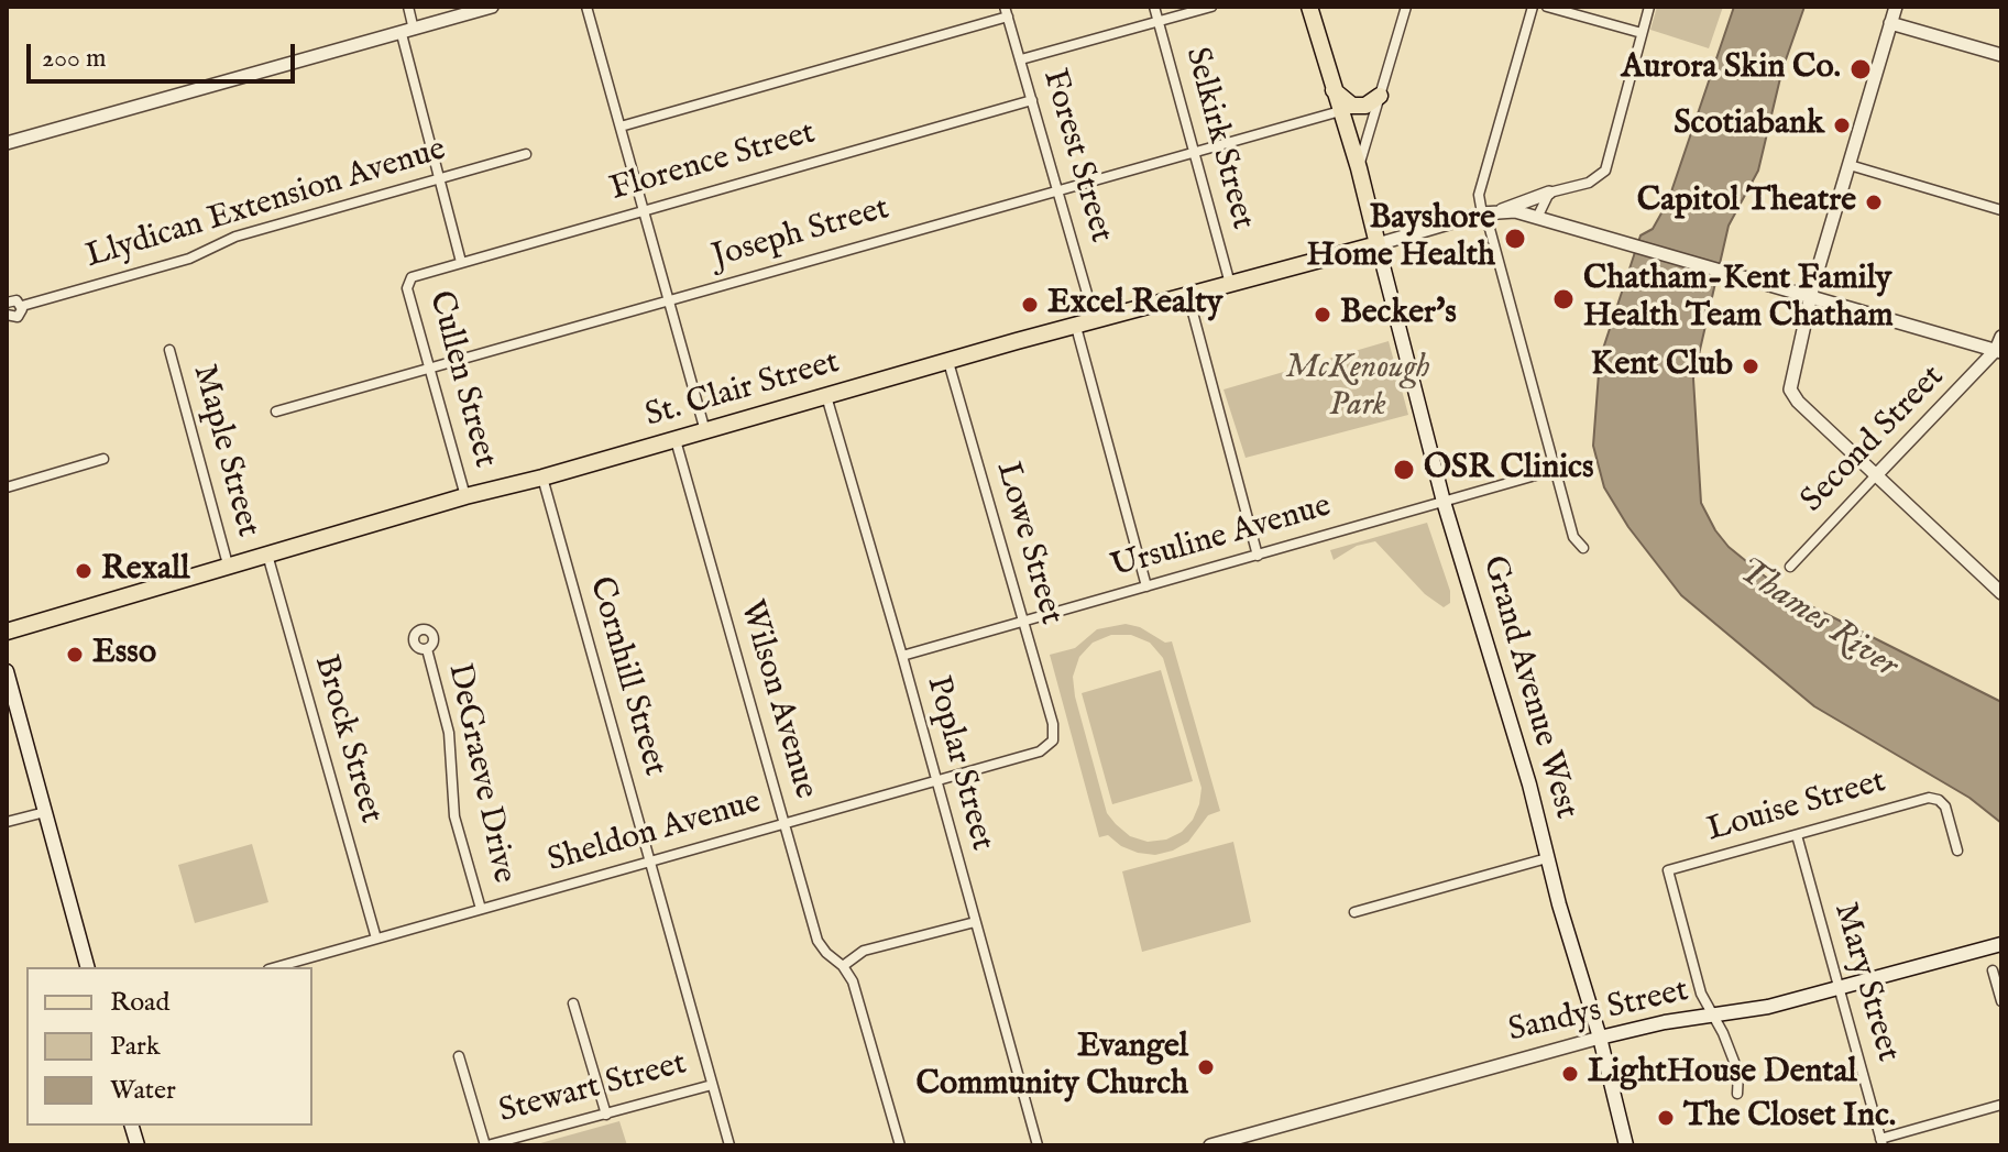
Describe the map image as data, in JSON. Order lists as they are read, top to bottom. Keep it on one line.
{"streets":{"main road":["St. Clair Street","Grand Avenue West","Sandys Street"],"street":["Selkirk Street","Forest Street","Florence Street","Llydican Extension Avenue","Joseph Street","Cullen Street","Second Street","Maple Street","Ursuline Avenue","Lowe Street","Cornhill Street","Wilson Avenue","Brock Street","Poplar Street","DeGraeve Drive","Louise Street","Sheldon Avenue","Mary Street","Stewart Street"]},"crossings":[["Selkirk Street","Joseph Street"],["Selkirk Street","St. Clair Street"],["Forest Street","Florence Street"],["Forest Street","Joseph Street"],["Forest Street","St. Clair Street"],["Florence Street","Cullen Street"],["Joseph Street","Cullen Street"],["Cullen Street","St. Clair Street"],["St. Clair Street","Maple Street"],["St. Clair Street","Lowe Street"],["St. Clair Street","Cornhill Street"],["St. Clair Street","Grand Avenue West"],["St. Clair Street","Wilson Avenue"],["St. Clair Street","Brock Street"],["St. Clair Street","Poplar Street"],["Ursuline Avenue","Lowe Street"],["Ursuline Avenue","Grand Avenue West"],["Ursuline Avenue","Poplar Street"],["Lowe Street","Sheldon Avenue"],["Cornhill Street","Sheldon Avenue"],["Cornhill Street","Stewart Street"],["Grand Avenue West","Sandys Street"],["Wilson Avenue","Sheldon Avenue"],["Brock Street","Sheldon Avenue"],["Poplar Street","Sheldon Avenue"],["DeGraeve Drive","Sheldon Avenue"],["Louise Street","Mary Street"],["Louise Street","Sandys Street"],["Mary Street","Sandys Street"]],"water":["Thames River"],"parks":["McKenough Park"],"places":["Aurora Skin Co.","Scotiabank","Capitol Theatre","Bayshore Home Health","Chatham-Kent Family Health Team Chatham","Excel Realty","Becker's","Kent Club","OSR Clinics","Rexall","Esso","Evangel Community Church","LightHouse Dental","The Closet Inc."],"legend":["Road","Park","Water"],"scale_bar":"200 m"}
